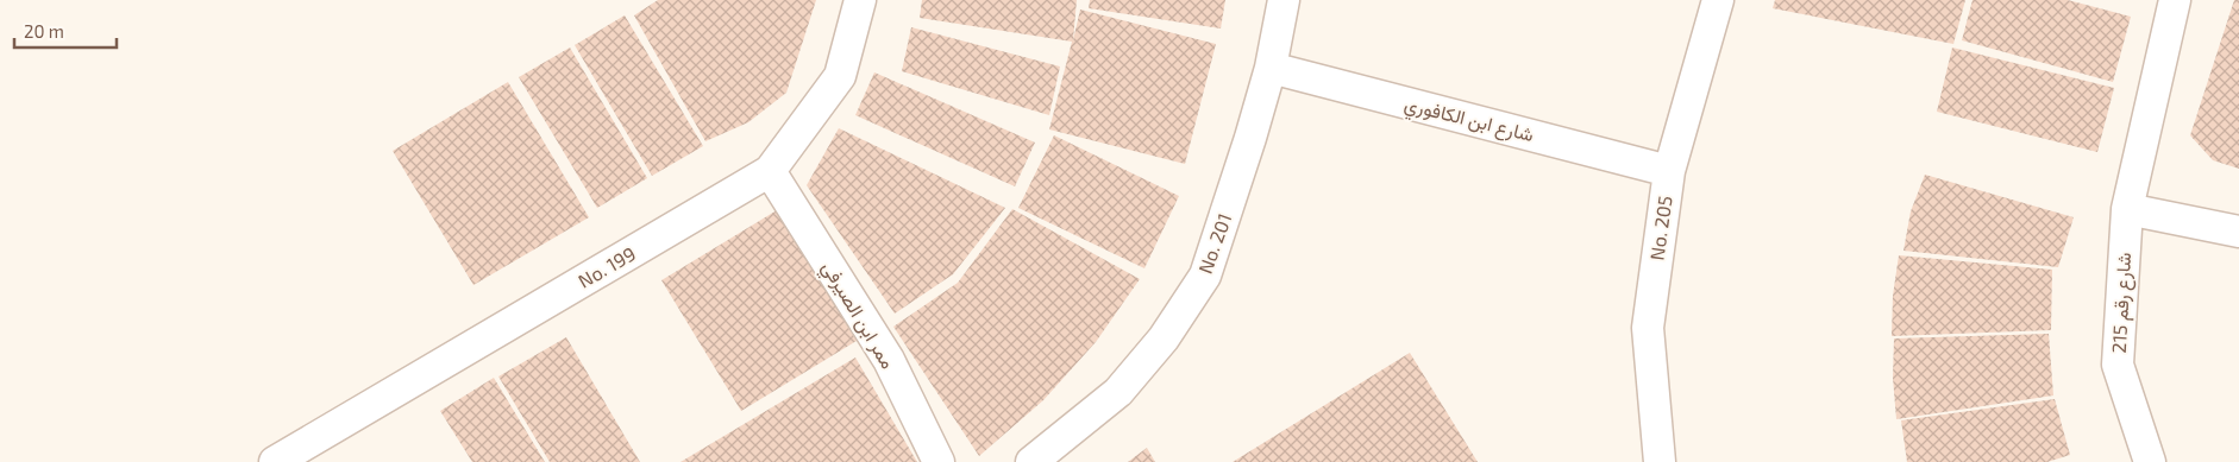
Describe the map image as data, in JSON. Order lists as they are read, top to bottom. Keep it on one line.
{"streets":{"street":["شارع ابن الكافوري","No. 205","No. 201","No. 199","شارع رقم 215","ممر ابن الصيرفي"]},"crossings":[["شارع ابن الكافوري","No. 205"],["شارع ابن الكافوري","No. 201"],["No. 199","ممر ابن الصيرفي"]],"scale_bar":"20 m"}
